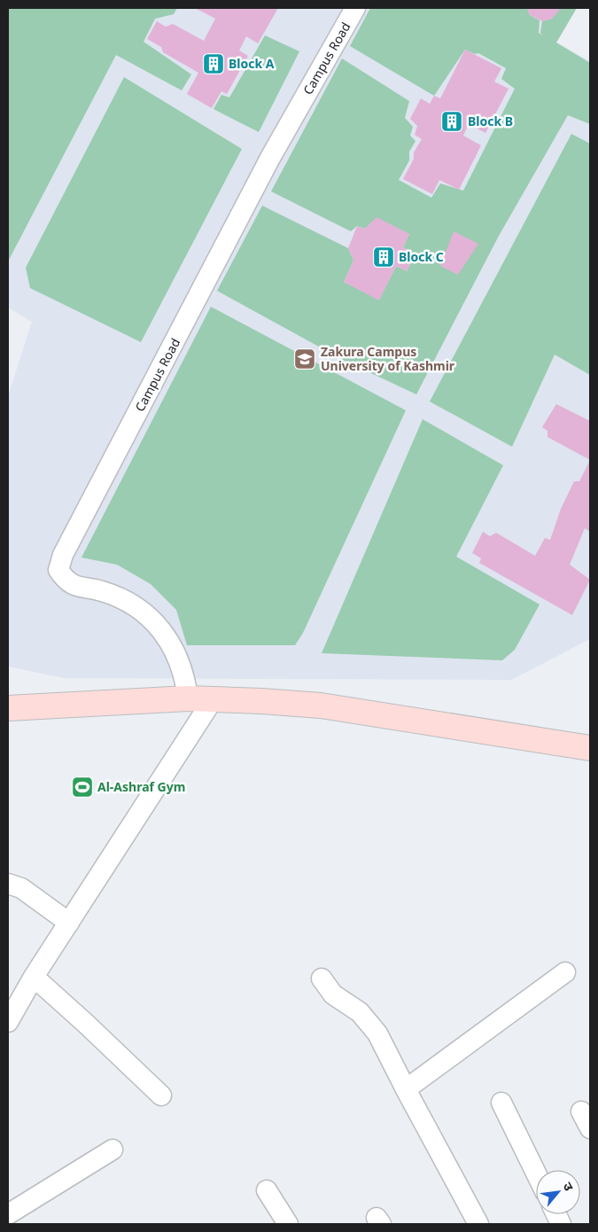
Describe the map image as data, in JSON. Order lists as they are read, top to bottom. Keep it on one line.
{"streets":{"street":["Campus Road"]},"places":{"building":["Block A","Block B","Block C"],"school or university":["Zakura Campus University of Kashmir"],"sports":["Al-Ashraf Gym"]},"north":"top right"}
